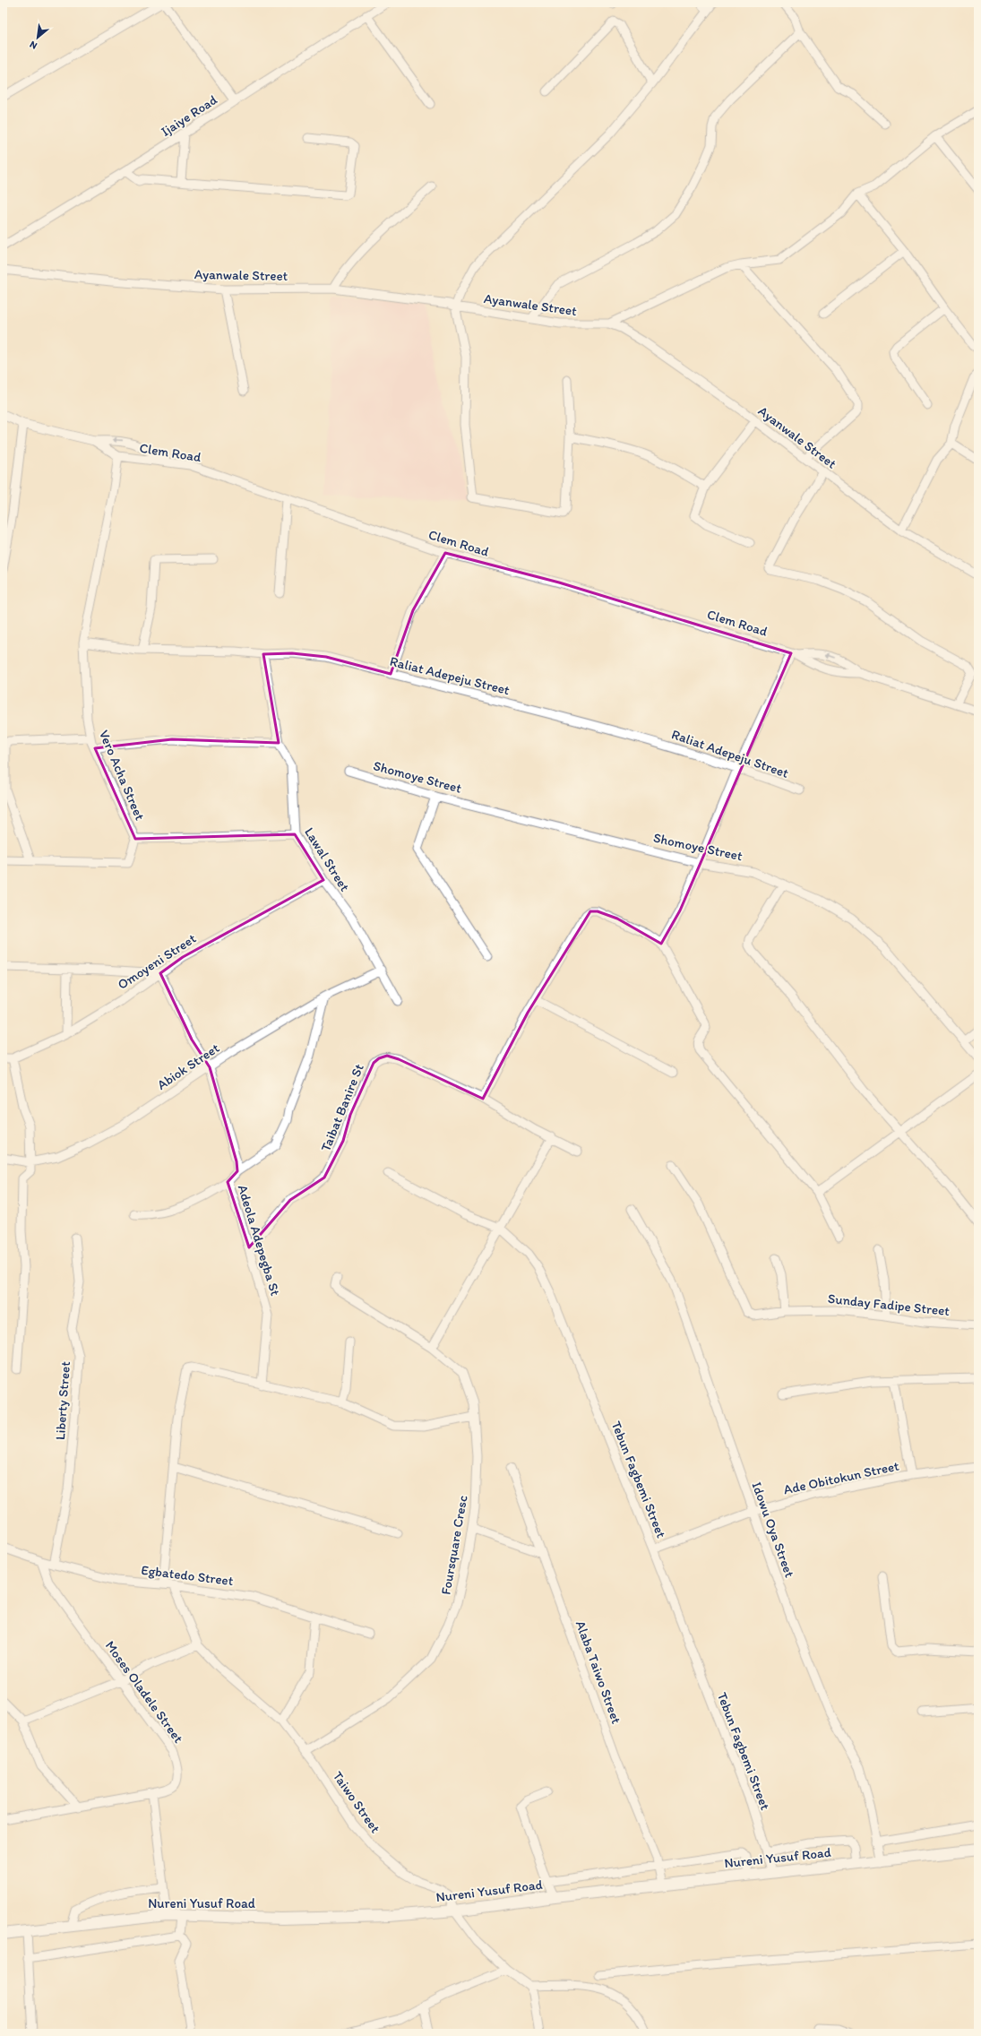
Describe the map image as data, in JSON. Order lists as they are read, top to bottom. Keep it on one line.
{"streets":{"street":["Ijaiye Road","Ayanwale Street","Clem Road","Raliat Adepeju Street","Vero Acha Street","Shomoye Street","Lawal Street","Omoyeni Street","Abiok Street","Taibat Banire St","Adeola Adepegba St","Sunday Fadipe Street","Liberty Street","Ade Obitokun Street","Tebun Fagbemi Street","Idowu Oya Street","Foursquare Cresc","Egbatedo Street","Alaba Taiwo Street","Moses Oladele Street","Taiwo Street","Nureni Yusuf Road"]},"crossings":[["Clem Road","Vero Acha Street"],["Raliat Adepeju Street","Vero Acha Street"],["Raliat Adepeju Street","Lawal Street"],["Vero Acha Street","Lawal Street"],["Lawal Street","Omoyeni Street"],["Lawal Street","Abiok Street"],["Omoyeni Street","Adeola Adepegba St"],["Abiok Street","Adeola Adepegba St"],["Taibat Banire St","Adeola Adepegba St"],["Liberty Street","Egbatedo Street"],["Ade Obitokun Street","Tebun Fagbemi Street"],["Ade Obitokun Street","Idowu Oya Street"],["Tebun Fagbemi Street","Nureni Yusuf Road"],["Idowu Oya Street","Nureni Yusuf Road"],["Foursquare Cresc","Taiwo Street"],["Egbatedo Street","Moses Oladele Street"],["Egbatedo Street","Taiwo Street"],["Alaba Taiwo Street","Nureni Yusuf Road"],["Taiwo Street","Nureni Yusuf Road"]],"north":"bottom left"}
